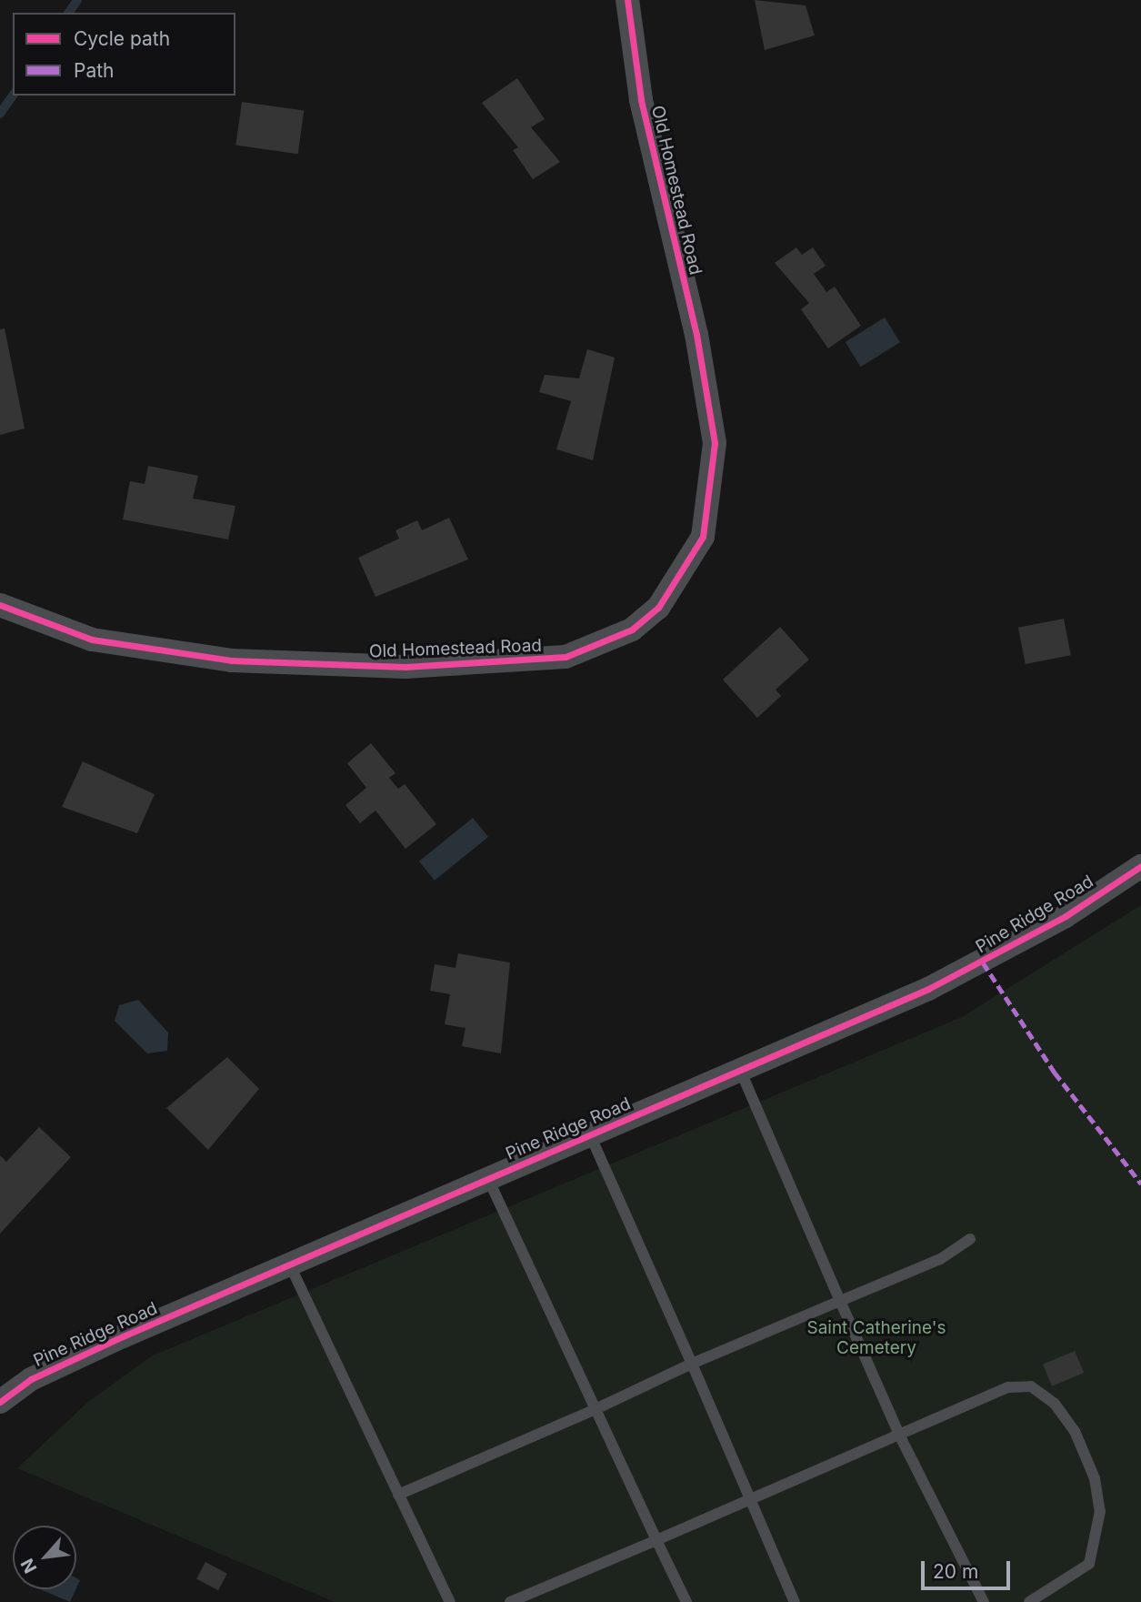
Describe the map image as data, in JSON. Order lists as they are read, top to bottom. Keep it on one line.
{"streets":{"street":["Old Homestead Road","Pine Ridge Road"]},"parks":["Saint Catherine's Cemetery"],"legend":["Cycle path","Path"],"scale_bar":"20 m","north":"bottom left"}
